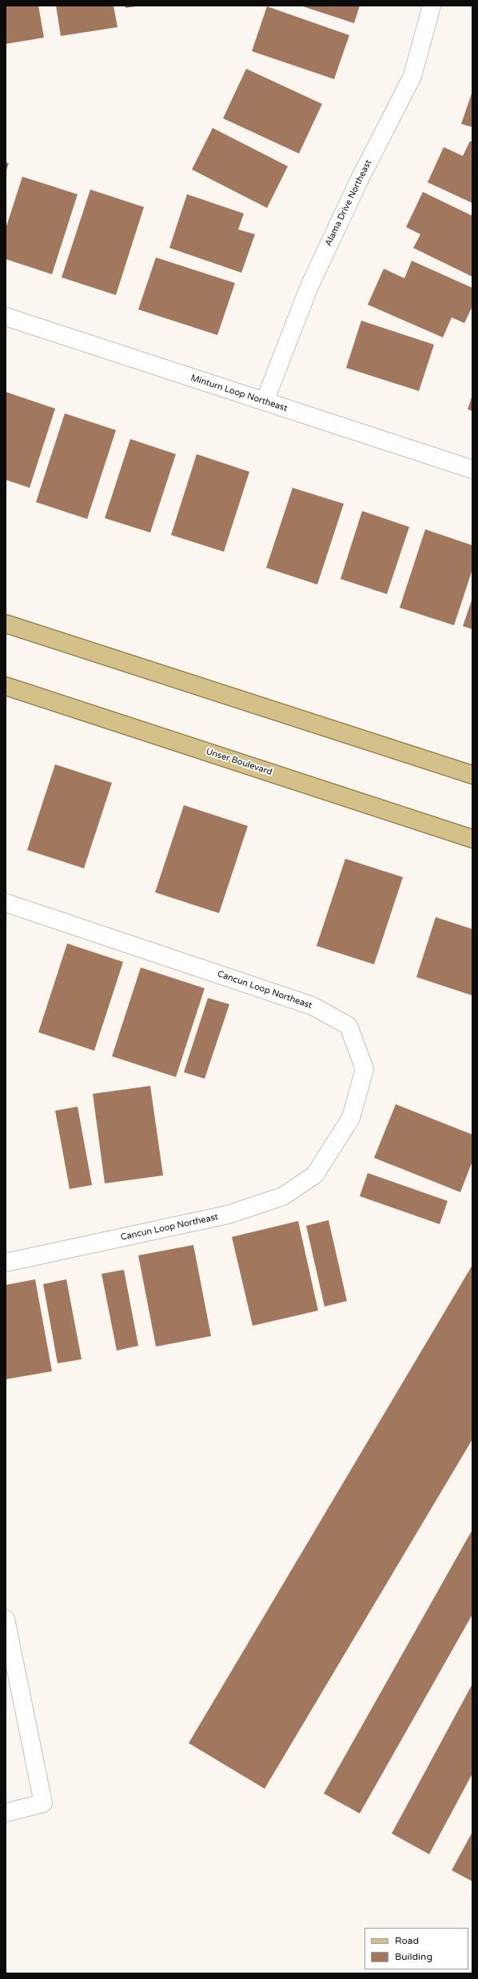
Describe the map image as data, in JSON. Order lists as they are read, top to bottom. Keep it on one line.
{"streets":{"main road":["Unser Boulevard"],"street":["Alama Drive Northeast","Minturn Loop Northeast","Cancun Loop Northeast"]},"crossings":[["Alama Drive Northeast","Minturn Loop Northeast"]],"legend":["Road","Building"]}
